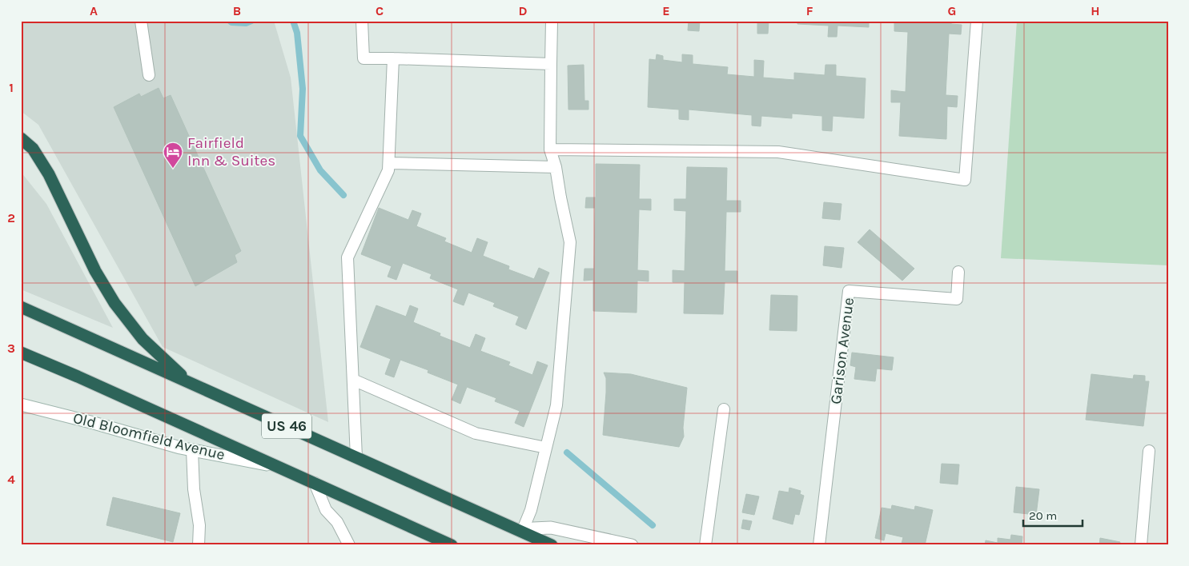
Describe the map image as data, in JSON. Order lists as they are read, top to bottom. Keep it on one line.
{"streets":{"highway":["US 46"],"street":["Old Bloomfield Avenue"],"lane":["Garison Avenue"]},"crossings":[["US 46","Old Bloomfield Avenue"]],"places":{"hotel":["Fairfield Inn & Suites"]},"scale_bar":"20 m","grid":{"columns":["A","B","C","D","E","F","G","H"],"rows":["1","2","3","4"]}}
